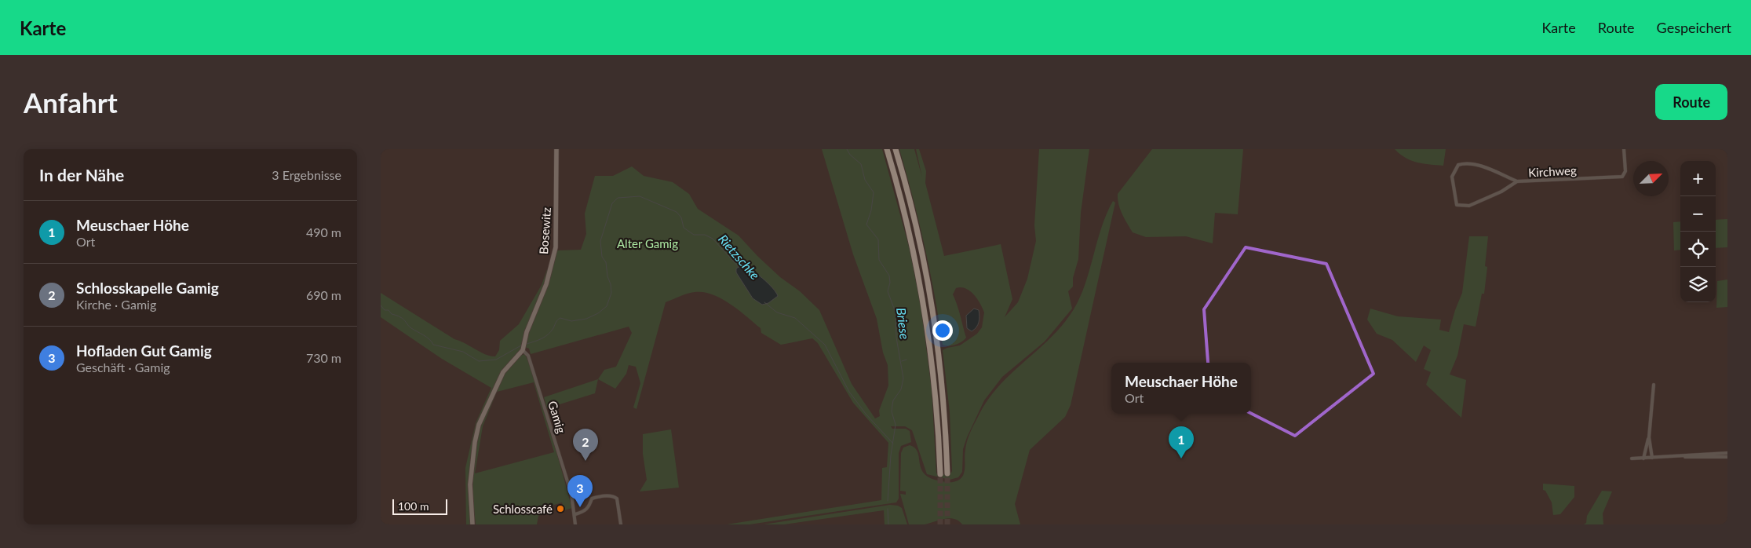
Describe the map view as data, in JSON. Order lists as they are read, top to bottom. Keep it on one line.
{"streets":{"street":["Kirchweg","Bosewitz","Gamig"]},"crossings":[["Bosewitz","Gamig"]],"water":["Rietzschke","Briese"],"parks":["Alter Gamig"],"places":["Schlosscafé"],"scale_bar":"100 m","north":"top right","page":{"header":"Karte","nav":["Karte","Route","Gespeichert"],"buttons":"Route","title":"Anfahrt","heading":["In der Nähe","3 Ergebnisse"],"map_buttons":["+","−"],"list":[{"mark":"1","name":"Meuschaer Höhe","note":"Ort","value":"490 m"},{"mark":"2","name":"Schlosskapelle Gamig","note":"Kirche · Gamig","value":"690 m"},{"mark":"3","name":"Hofladen Gut Gamig","note":"Geschäft · Gamig","value":"730 m"}],"popup":["Meuschaer Höhe","Ort"],"pins":["1","2","3"],"scale":"100 m"}}
